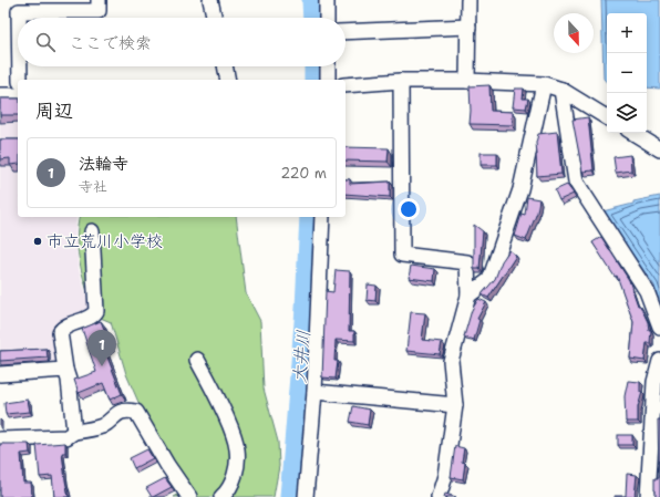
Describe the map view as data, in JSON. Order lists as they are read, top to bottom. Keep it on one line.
{"water":["大井川"],"places":["市立荒川小学校"],"north":"bottom","page":{"map_buttons":["+","−"],"search":"ここで検索","heading":"周辺","list":[{"mark":"1","name":"法輪寺","note":"寺社","value":"220 m"}],"pins":"1"}}
